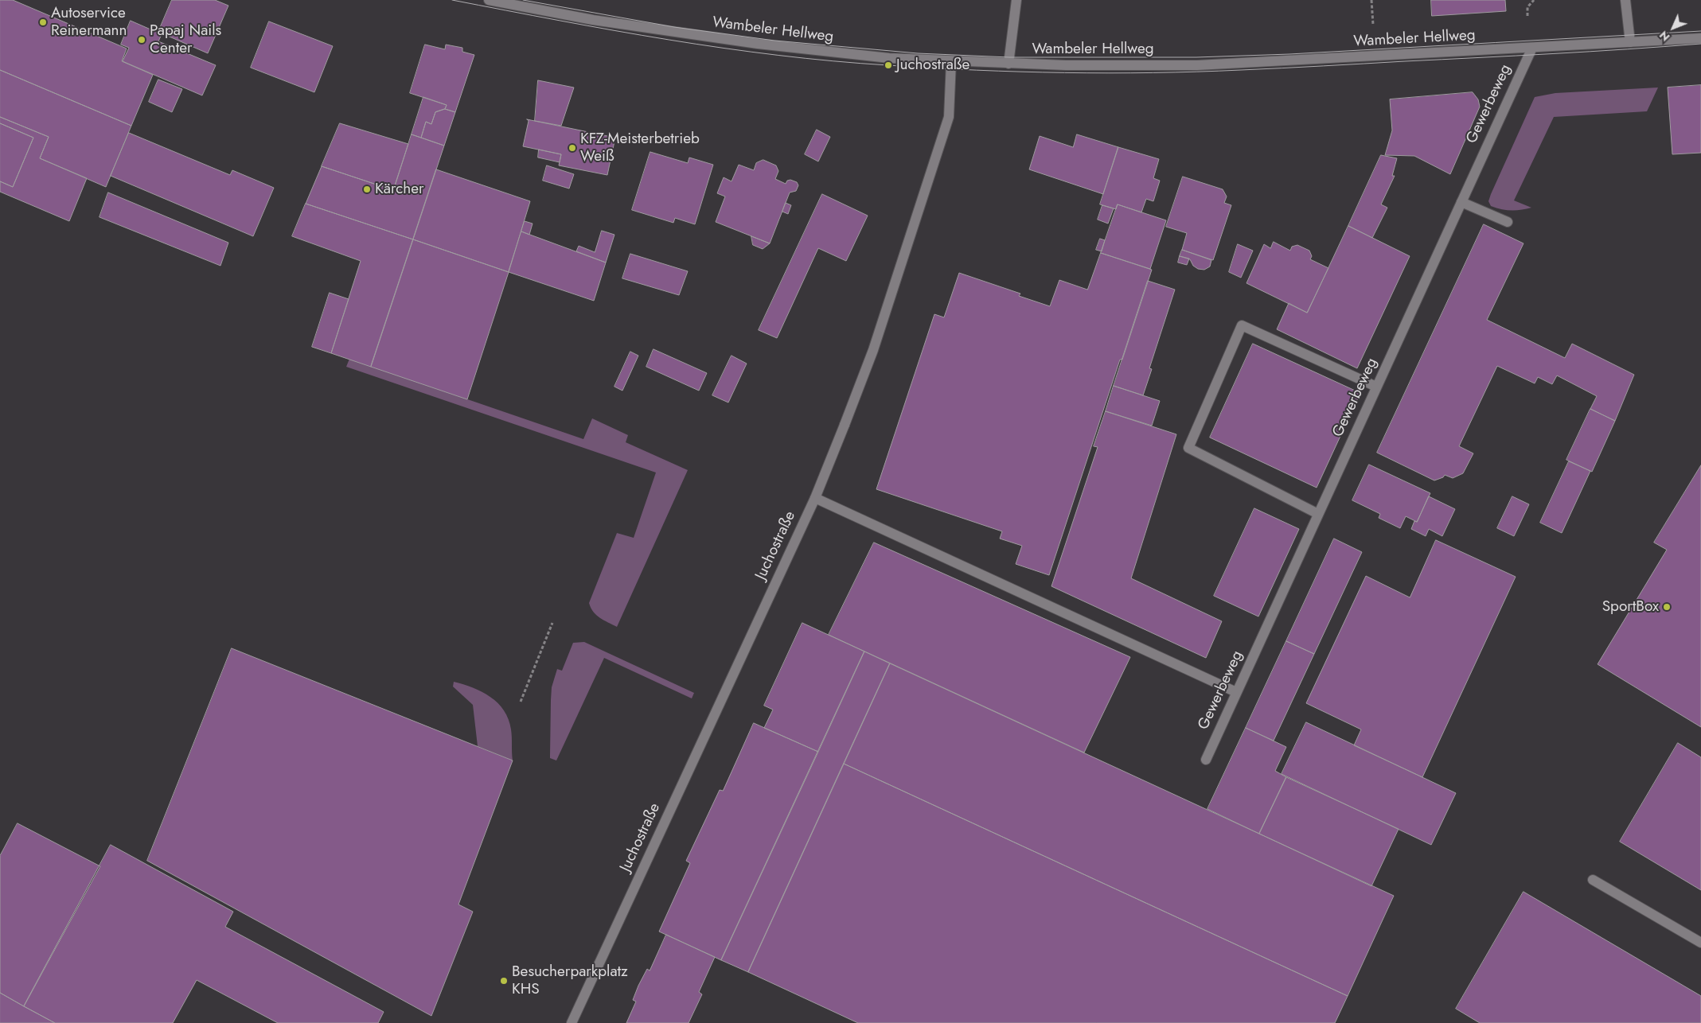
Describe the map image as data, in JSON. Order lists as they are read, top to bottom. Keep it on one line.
{"streets":{"street":["Wambeler Hellweg","Gewerbeweg","Juchostraße"]},"crossings":[["Wambeler Hellweg","Gewerbeweg"],["Wambeler Hellweg","Juchostraße"]],"places":["Autoservice Reinermann","Papaj Nails Center","Juchostraße","KFZ-Meisterbetrieb Weiß","Kärcher","SportBox","Besucherparkplatz KHS"],"north":"bottom left"}
